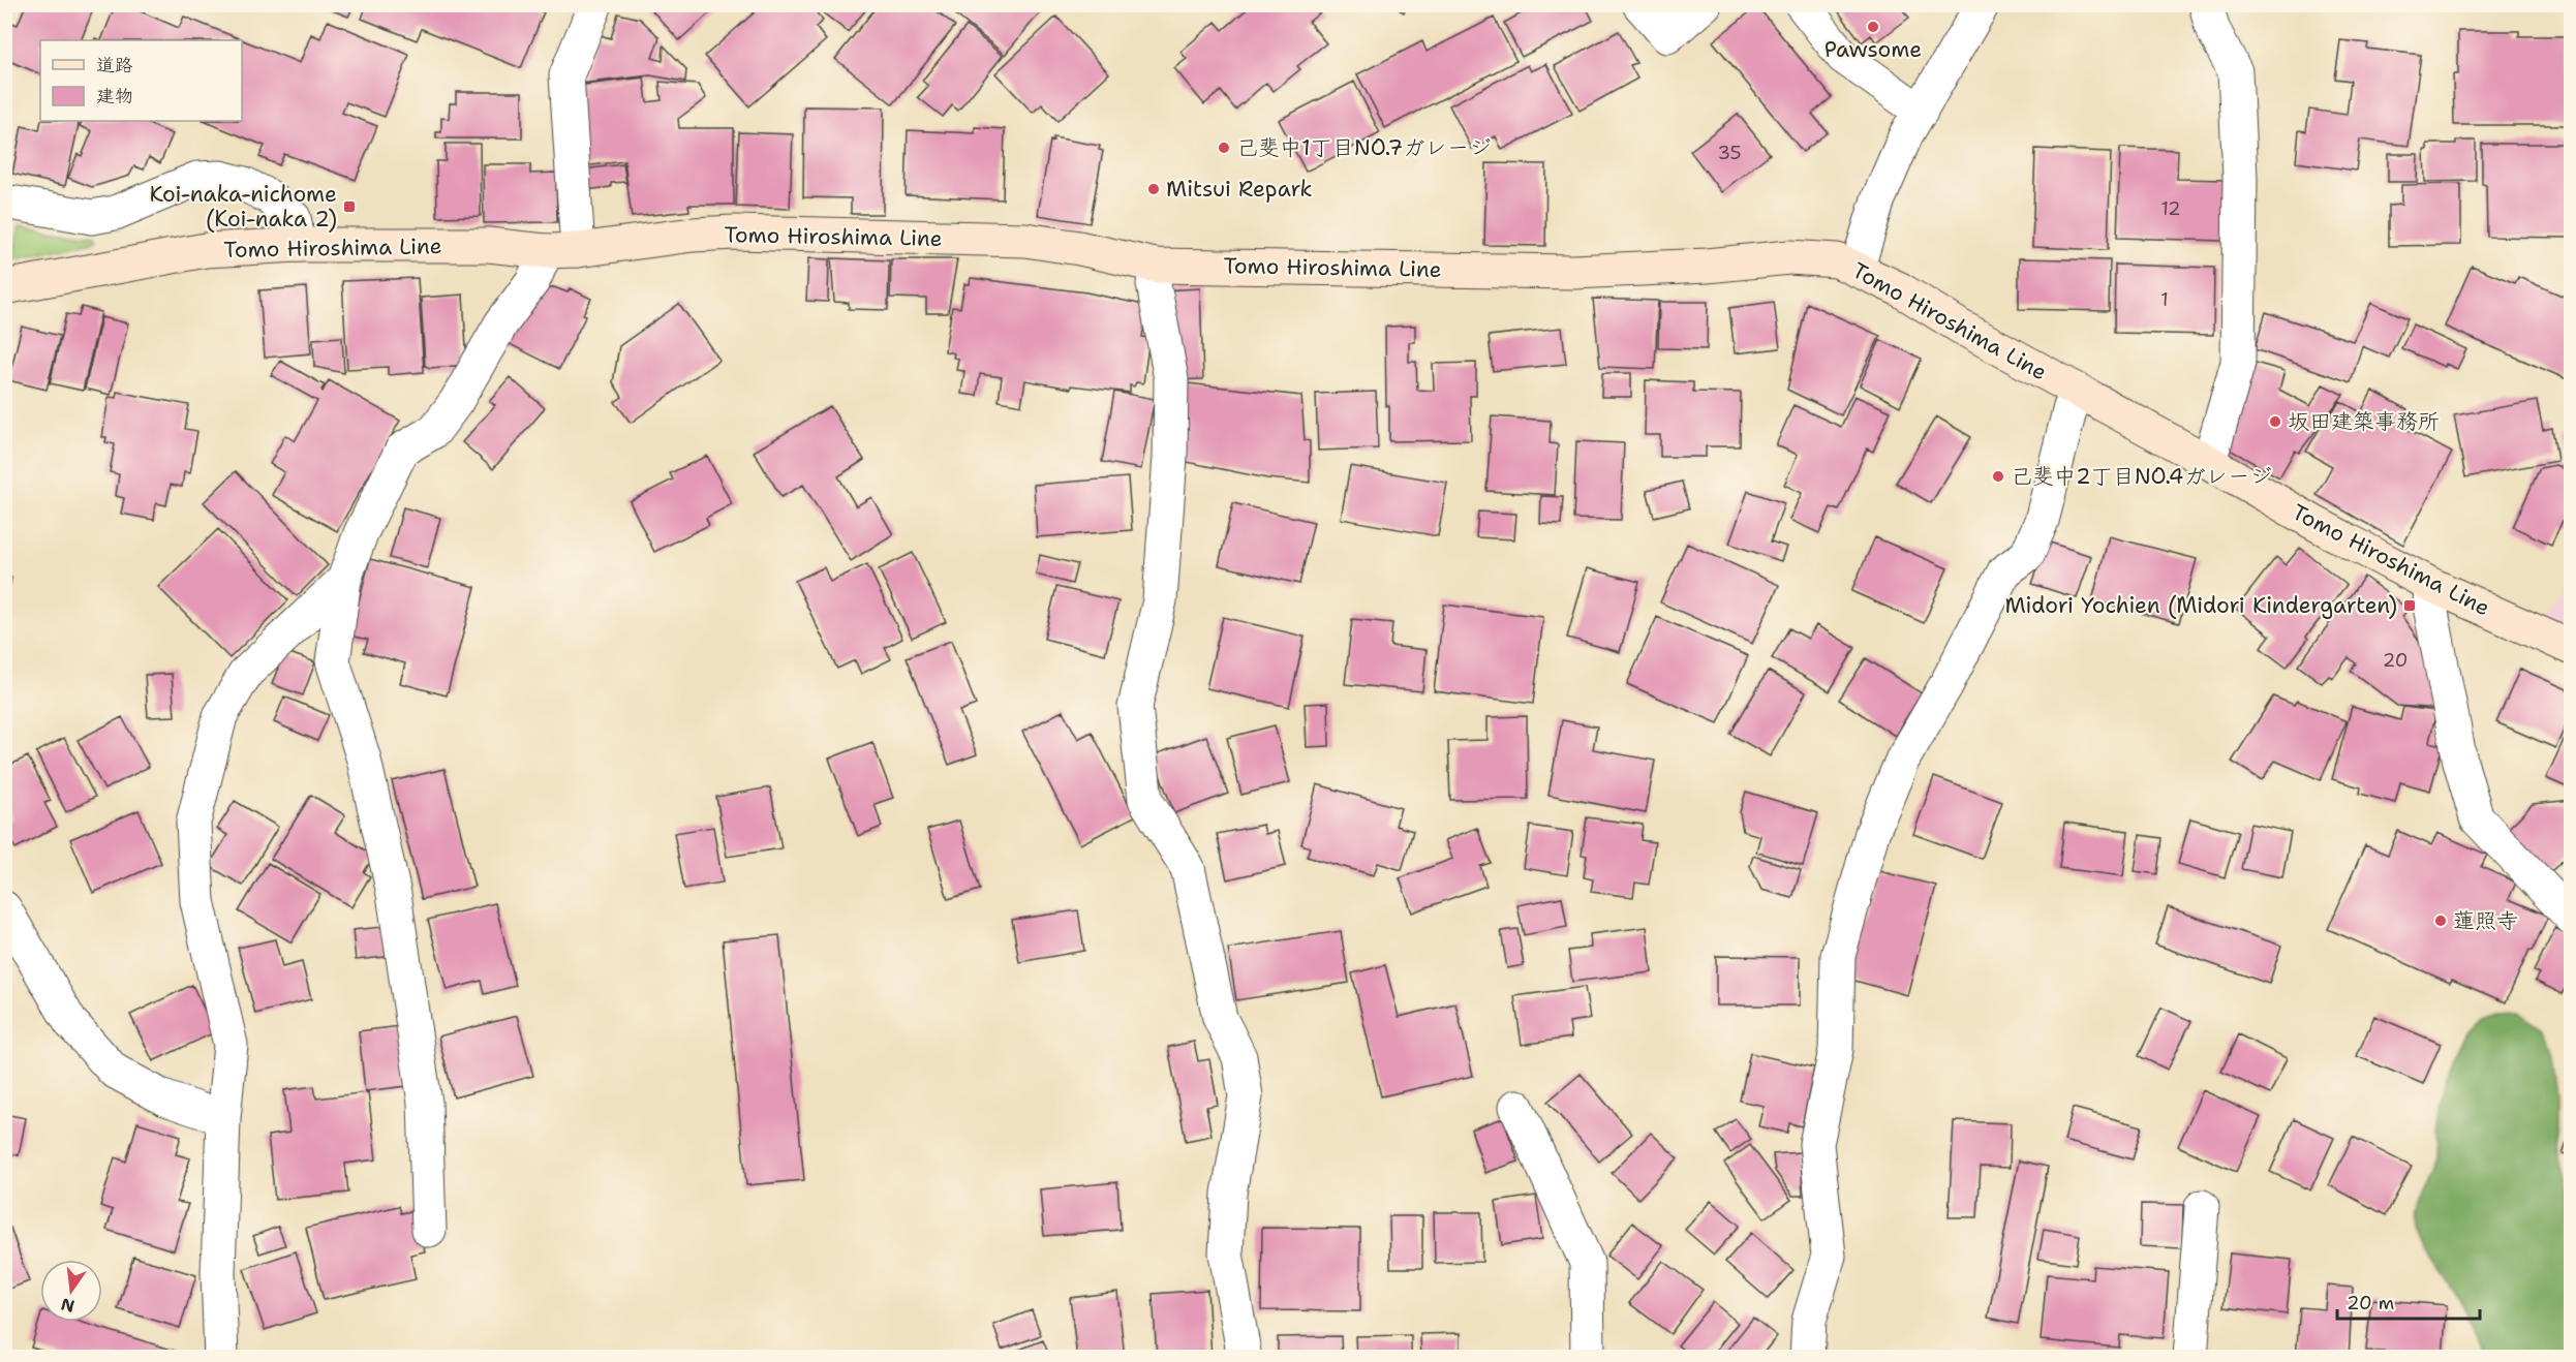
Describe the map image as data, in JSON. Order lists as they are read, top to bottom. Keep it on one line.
{"streets":{"main road":["Tomo Hiroshima Line"]},"places":{"other":["Pawsome","己斐中1丁目NO.7ガレージ","Mitsui Repark","坂田建築事務所","己斐中2丁目NO.4ガレージ","蓮照寺"],"transit":["Koi-naka-nichome (Koi-naka 2)","Midori Yochien (Midori Kindergarten)"]},"house_numbers":["35","12","1","20"],"legend":["道路","建物"],"scale_bar":"20 m","north":"bottom"}
